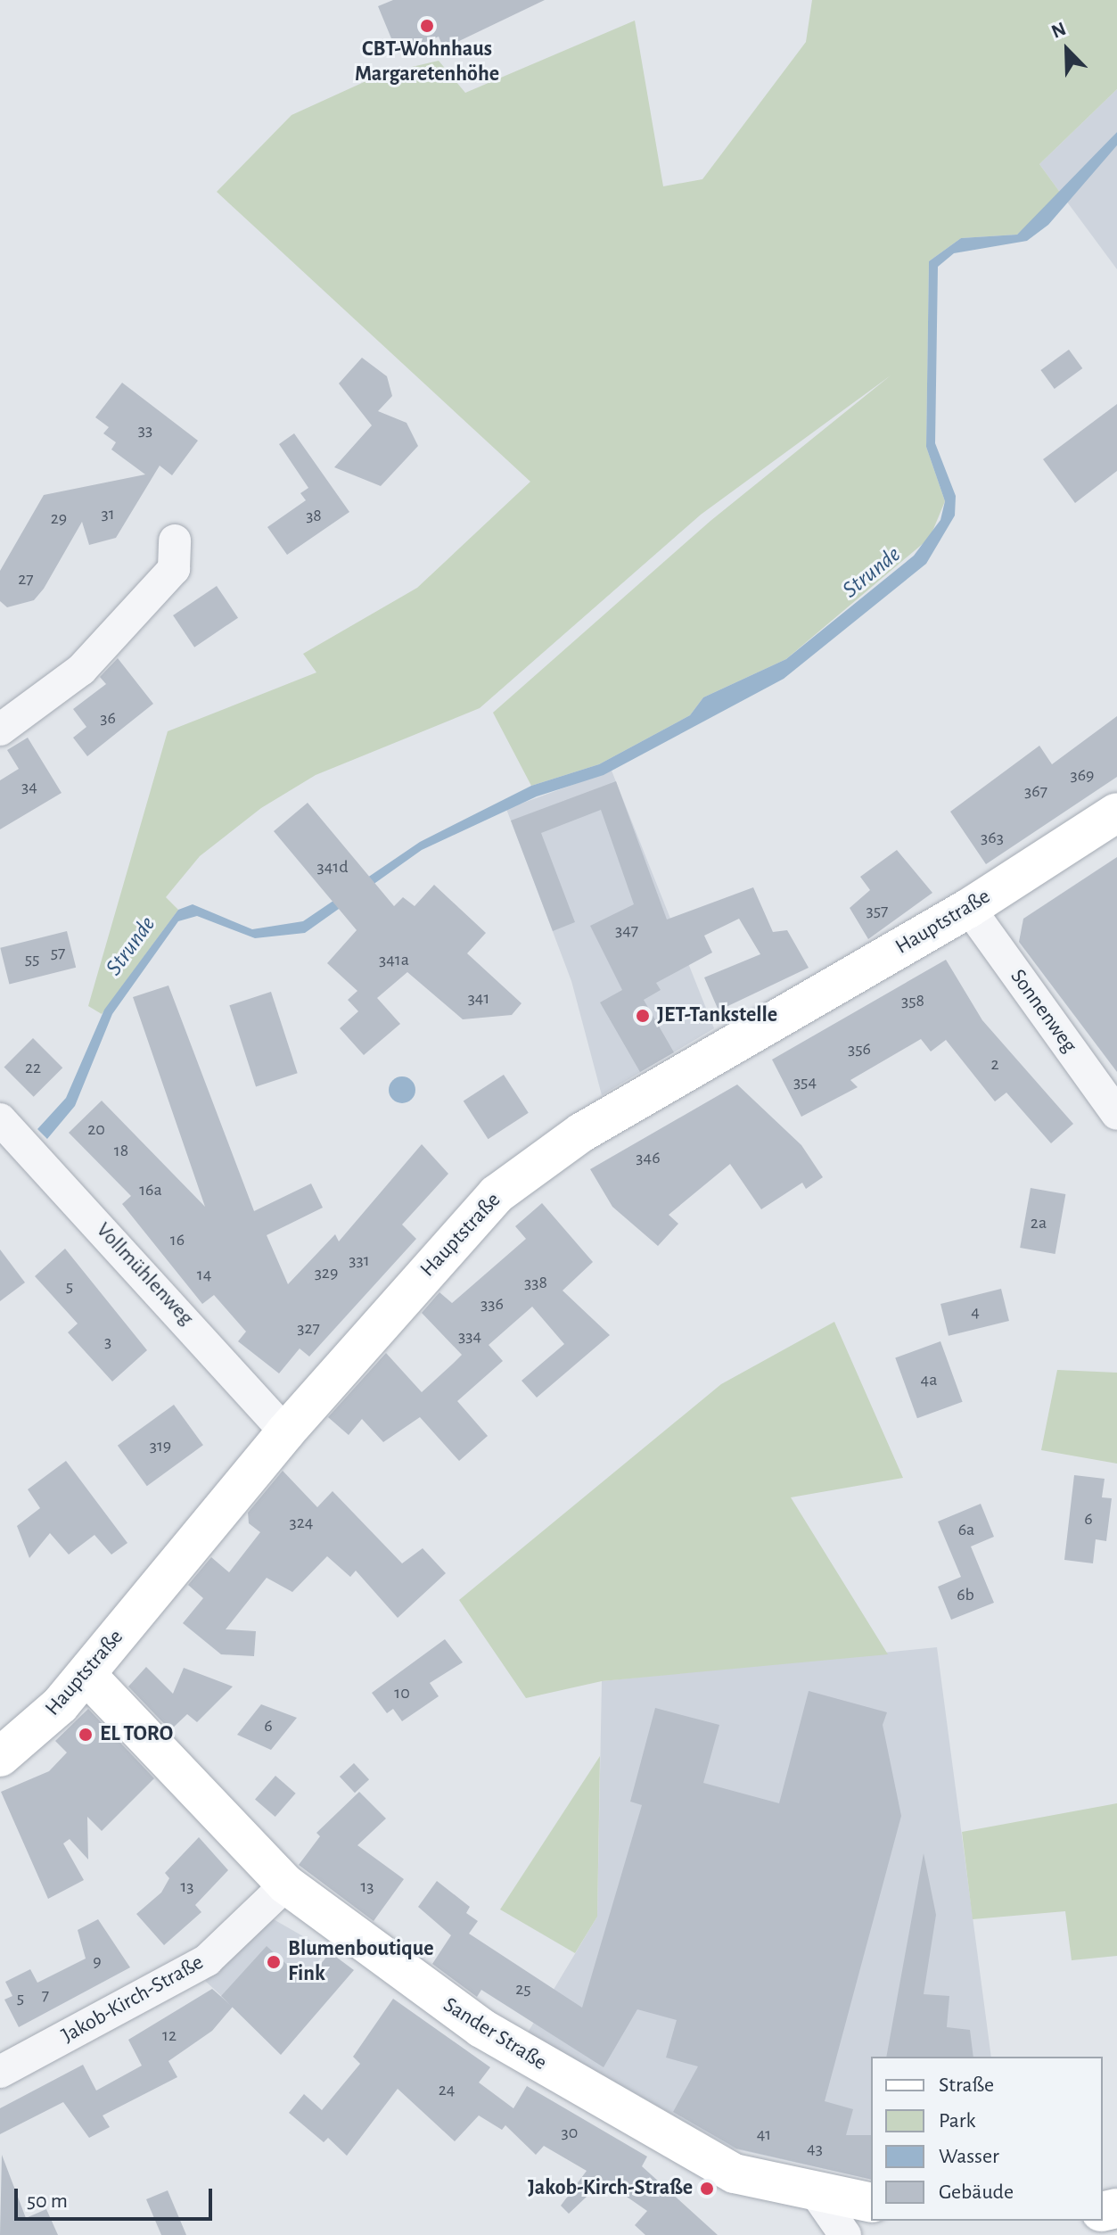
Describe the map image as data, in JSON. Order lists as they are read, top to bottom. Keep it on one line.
{"streets":{"main road":["Hauptstraße","Sander Straße"],"street":["Sonnenweg","Vollmühlenweg","Jakob-Kirch-Straße"]},"crossings":[["Hauptstraße","Sonnenweg"],["Hauptstraße","Vollmühlenweg"],["Hauptstraße","Sander Straße"],["Jakob-Kirch-Straße","Sander Straße"]],"water":["Strunde"],"places":["CBT-Wohnhaus Margaretenhöhe","JET-Tankstelle","EL TORO","Blumenboutique Fink","Jakob-Kirch-Straße"],"house_numbers":["33","31","38","29","27","36","369","34","367","363","341d","357","347","57","55","341a","341","358","356","2","22","354","20","18","346","16a","2a","16","331","329","14","338","5","336","4","327","334","3","4a","319","6","324","6a","6b","10","6","13","13","9","25","7","5","12","24","30","41","43"],"legend":["Straße","Park","Wasser","Gebäude"],"scale_bar":"50 m","north":"top left"}
